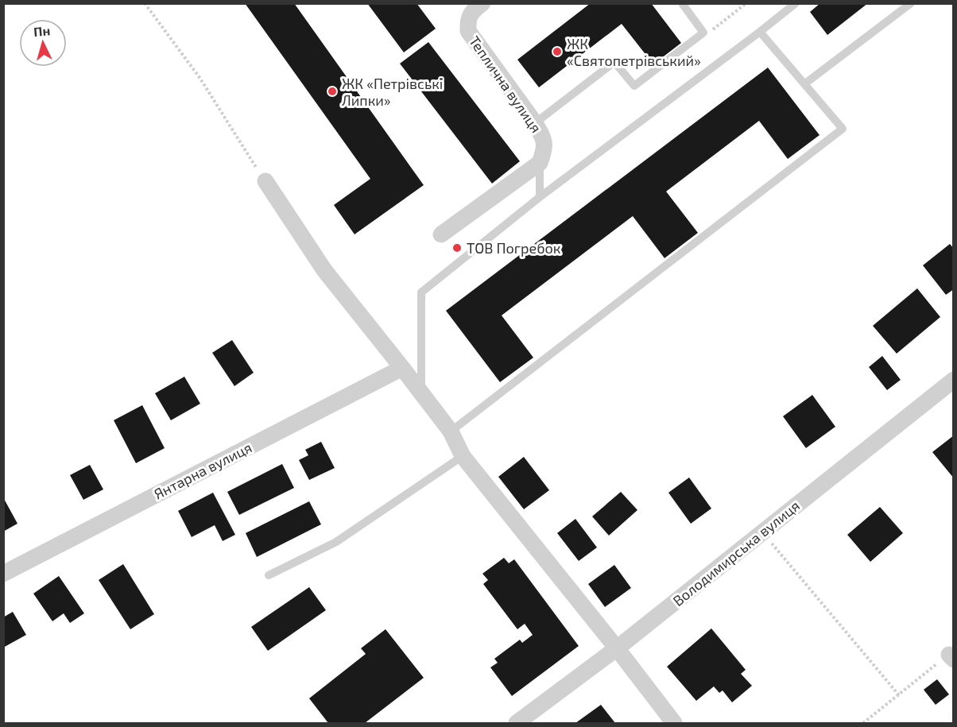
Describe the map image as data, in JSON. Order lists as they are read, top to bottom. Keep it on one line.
{"streets":{"street":["Теплична вулиця","Янтарна вулиця","Володимирська вулиця"]},"places":["ЖК «Святопетрівський»","ЖК «Петрівські Липки»","ТОВ Погребок"],"north":"top"}
